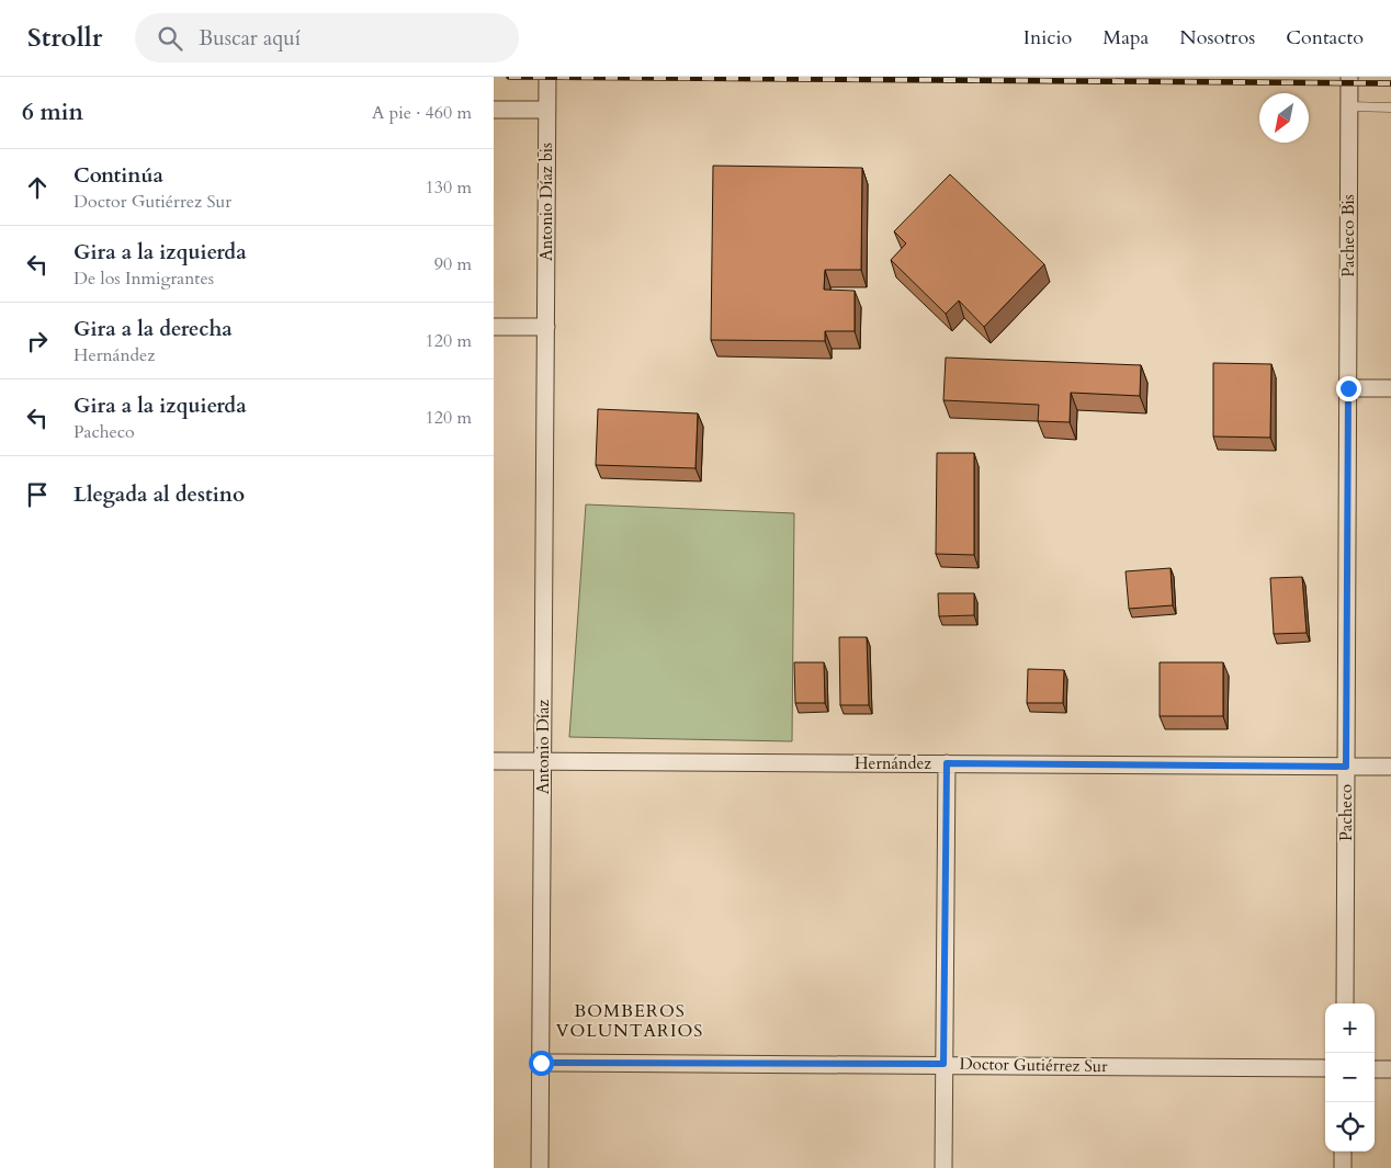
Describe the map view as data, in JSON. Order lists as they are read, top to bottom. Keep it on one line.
{"streets":{"street":["Antonio Díaz bis","Pacheco Bis","Antonio Díaz","Hernández","Pacheco","Doctor Gutiérrez Sur"]},"crossings":[["Antonio Díaz bis","Antonio Díaz"],["Pacheco Bis","Pacheco"],["Antonio Díaz","Hernández"],["Antonio Díaz","Doctor Gutiérrez Sur"],["Hernández","Pacheco"]],"districts":["BOMBEROS VOLUNTARIOS"],"north":"bottom left","page":{"header":"Strollr","search":"Buscar aquí","nav":["Inicio","Mapa","Nosotros","Contacto"],"heading":["6 min","A pie · 460 m"],"list":[["Continúa","Doctor Gutiérrez Sur","130 m"],["Gira a la izquierda","De los Inmigrantes","90 m"],["Gira a la derecha","Hernández","120 m"],["Gira a la izquierda","Pacheco","120 m"],"Llegada al destino"],"map_buttons":["+","−"]}}
